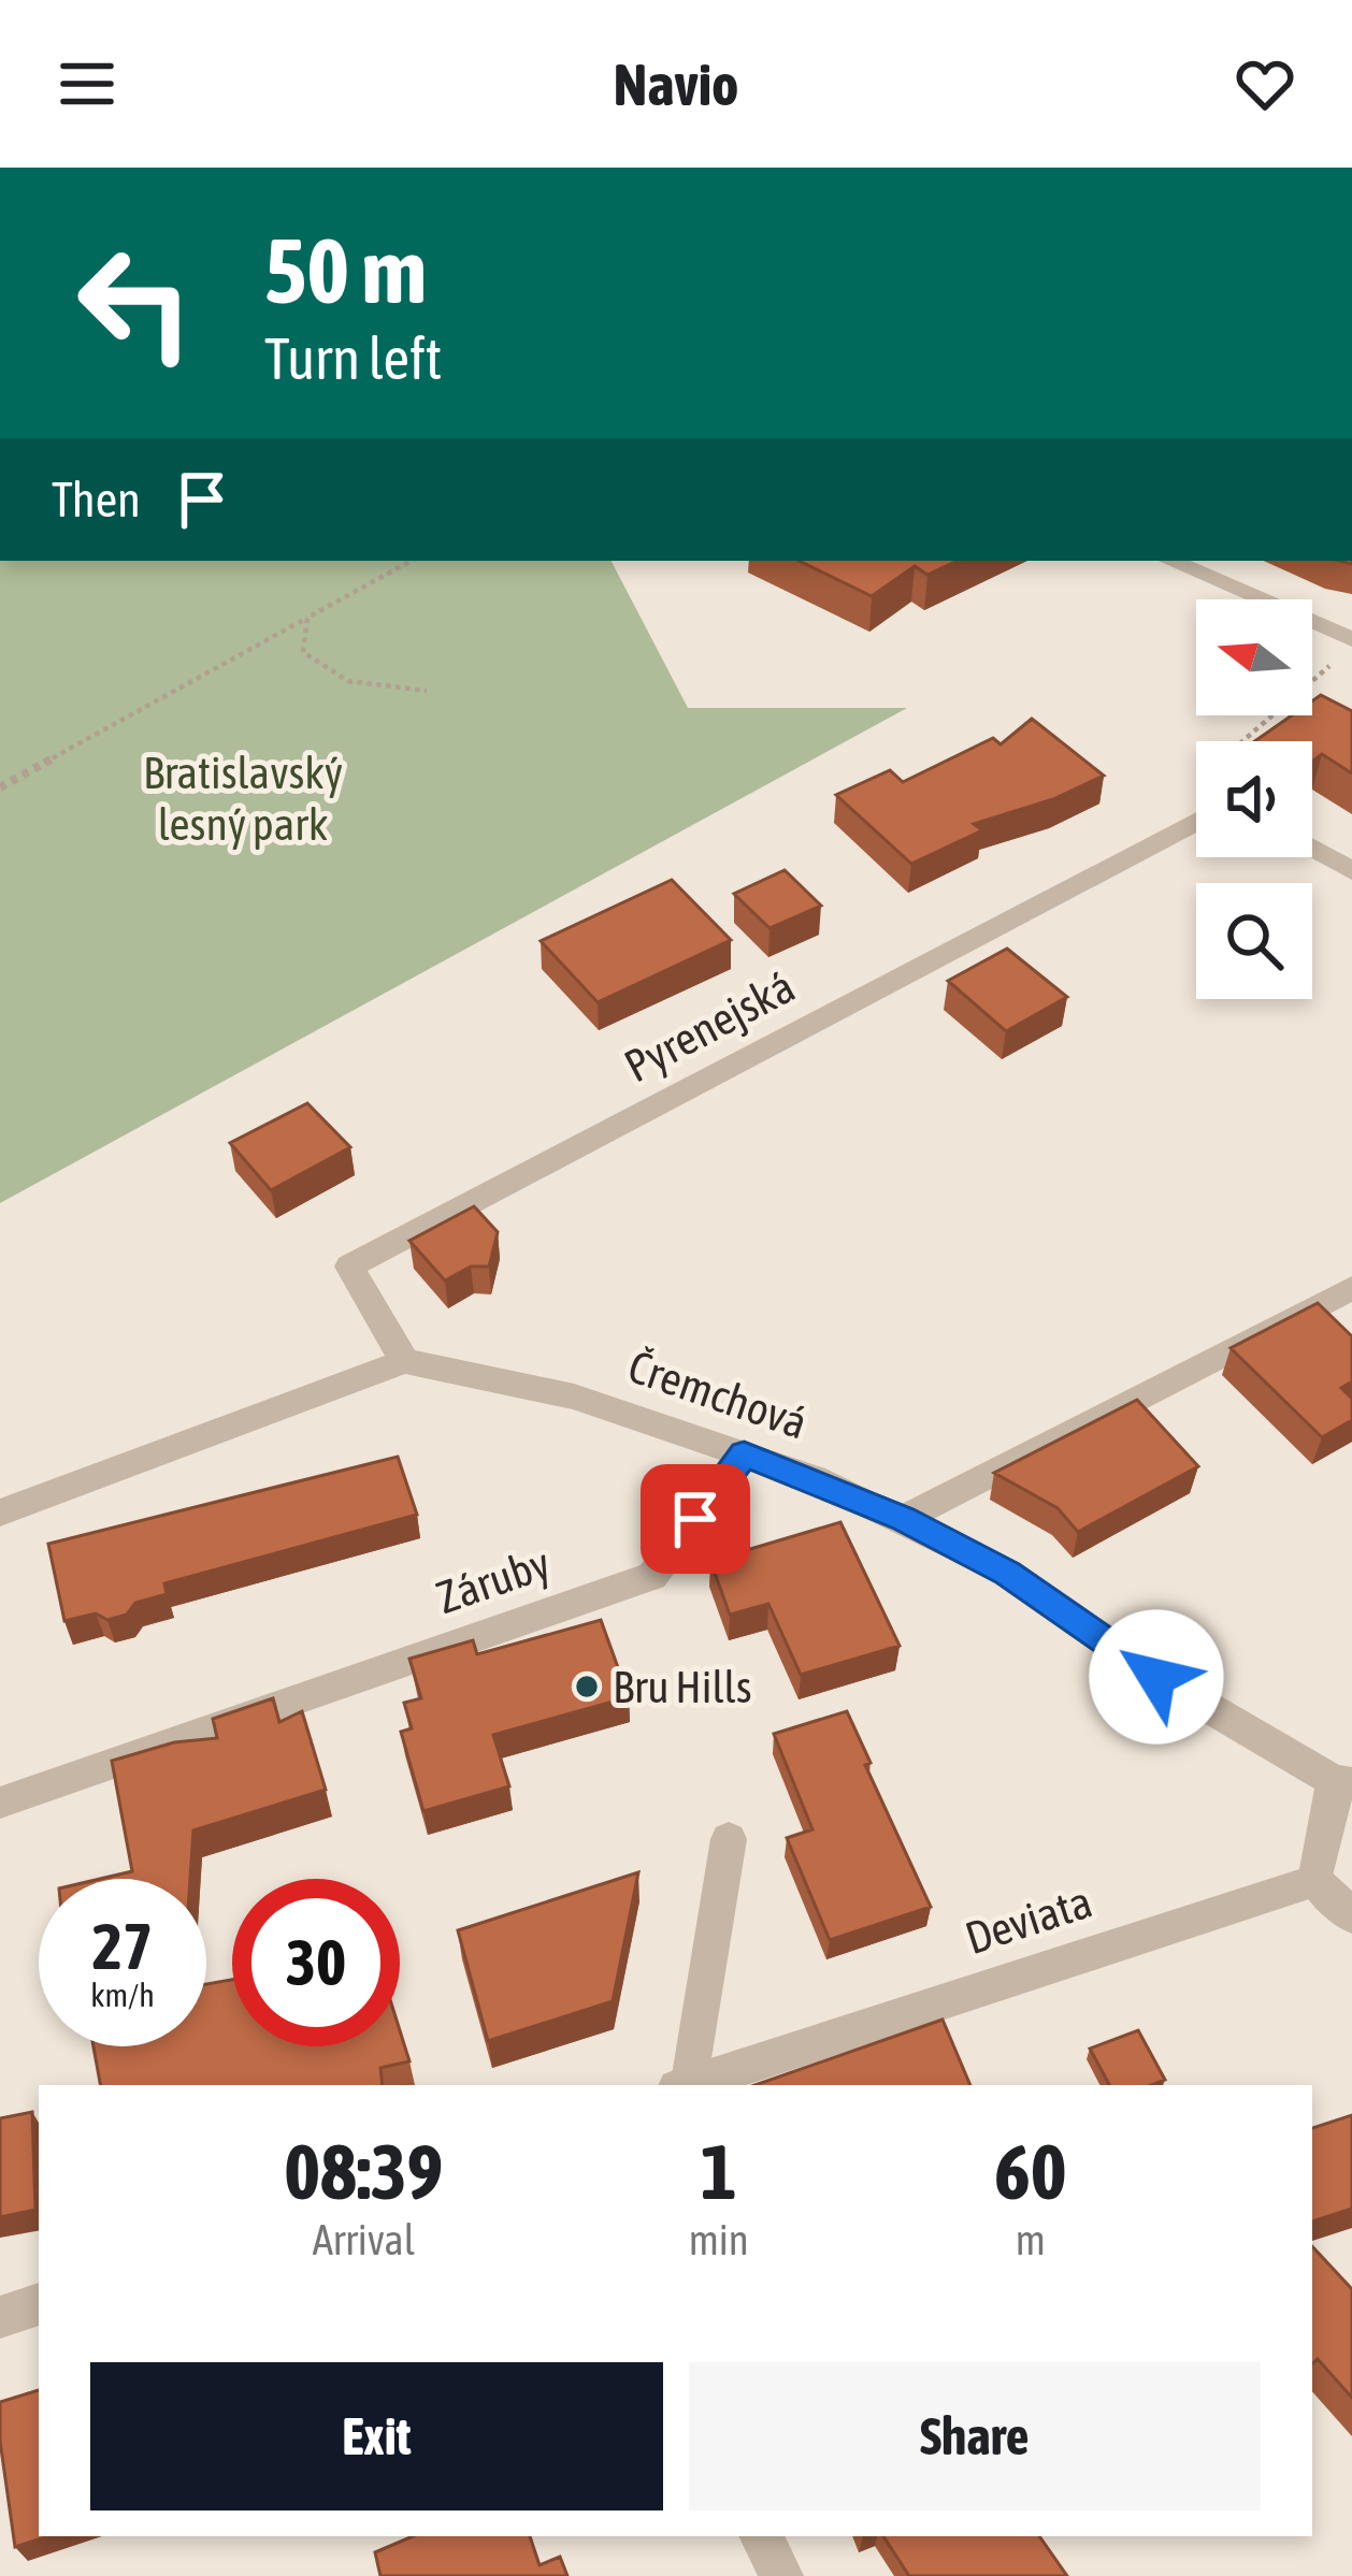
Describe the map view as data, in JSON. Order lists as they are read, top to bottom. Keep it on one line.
{"streets":{"street":["Pyrenejská","Čremchová","Záruby","Deviata"]},"crossings":[["Pyrenejská","Čremchová"],["Čremchová","Záruby"]],"parks":["Bratislavský lesný park"],"places":["Bru Hills"],"north":"left","page":{"header":"Navio","turn":["50 m","Turn left"],"then":"Then","speed":"27 km/h","limit":"30","eta":["08:39","Arrival","1","min","60","m"],"buttons":["Exit","Share"]}}
